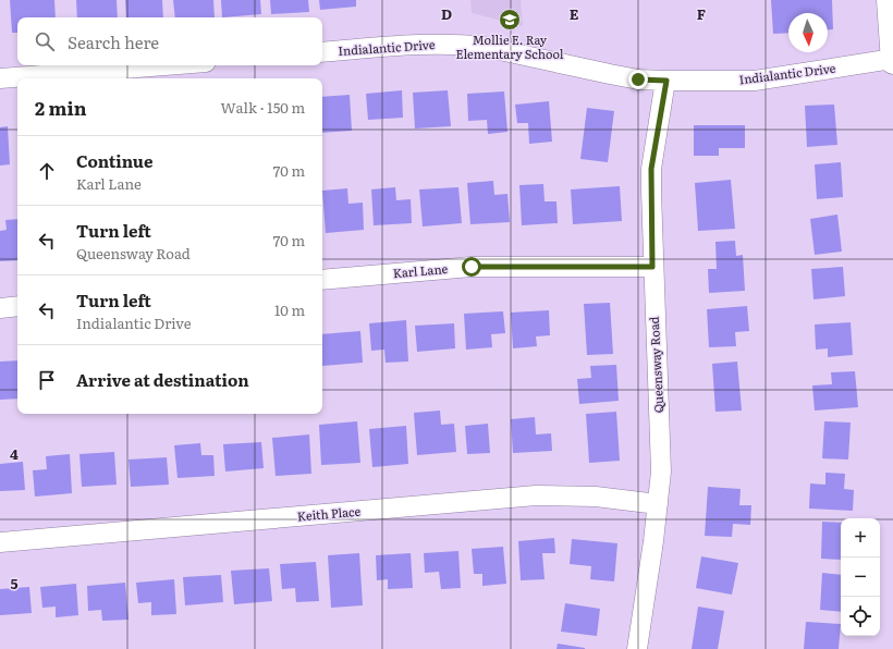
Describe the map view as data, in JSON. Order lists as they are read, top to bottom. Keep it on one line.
{"streets":{"street":["Indialantic Drive","Karl Lane","Queensway Road","Keith Place"]},"crossings":[["Indialantic Drive","Queensway Road"],["Karl Lane","Queensway Road"],["Queensway Road","Keith Place"]],"places":{"school or university":["Mollie E. Ray Elementary School"]},"north":"bottom","page":{"search":"Search here","heading":["2 min","Walk · 150 m"],"list":[["Continue","Karl Lane","70 m"],["Turn left","Queensway Road","70 m"],["Turn left","Indialantic Drive","10 m"],"Arrive at destination"],"map_buttons":["+","−"]},"grid":{"columns":["D","E","F"],"rows":["4","5"]}}
